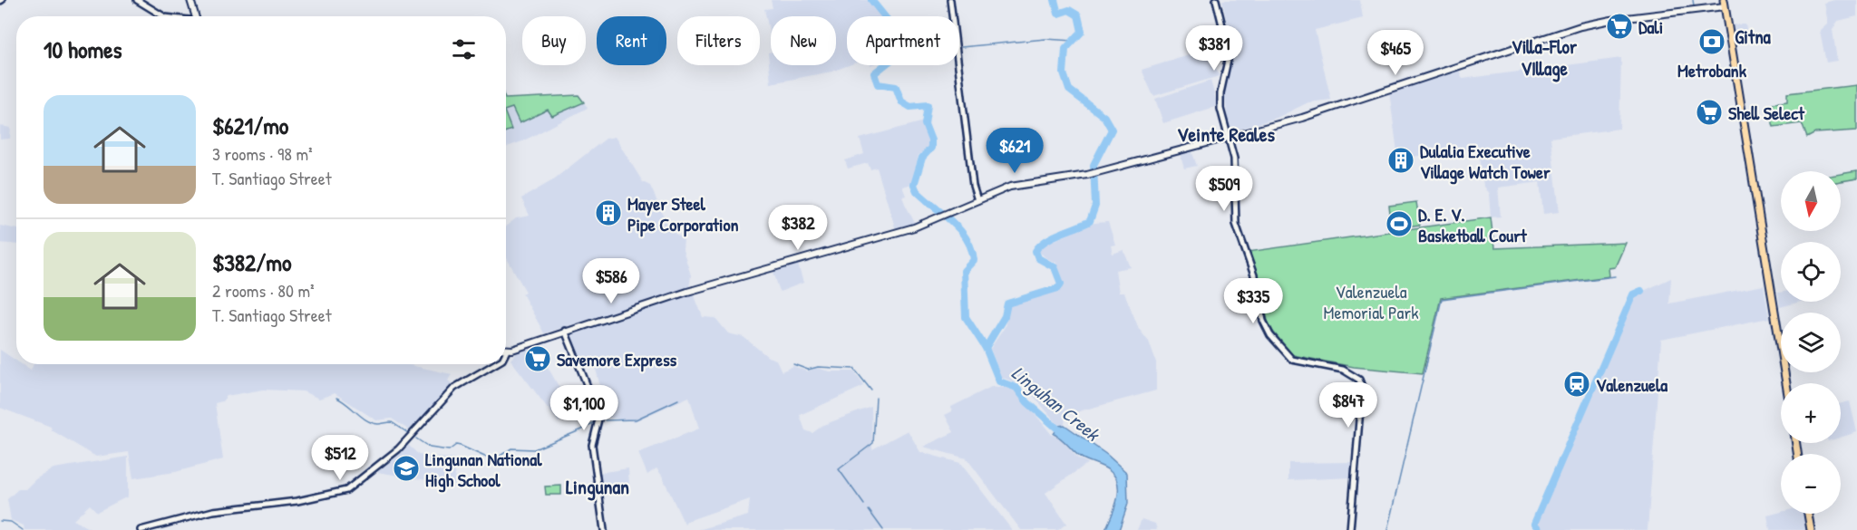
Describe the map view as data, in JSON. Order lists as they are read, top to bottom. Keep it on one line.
{"districts":["Gitna","Villa-Flor VIllage","Veinte Reales","Lingunan"],"water":["Linguhan Creek"],"parks":["Valenzuela Memorial Park"],"places":{"supermarket":["Dali","Shell Select","Savemore Express"],"bank":["Metrobank"],"building":["Dulalia Executive Village Watch Tower","Mayer Steel Pipe Corporation"],"sports":["D. E. V. Basketball Court"],"station":["Valenzuela"],"school or university":["Lingunan National High School"]},"north":"bottom","page":{"chip":["Buy","Rent","Filters","New","Apartment"],"heading":"10 homes","price":["$381","$465","$621","$509","$382","$586","$335","$847","$1,100","$512"],"list":[{"name":"$621/mo","note":"3 rooms · 98 m² · T. Santiago Street"},{"name":"$382/mo","note":"2 rooms · 80 m² · T. Santiago Street"}],"map_buttons":["+","−"]}}
